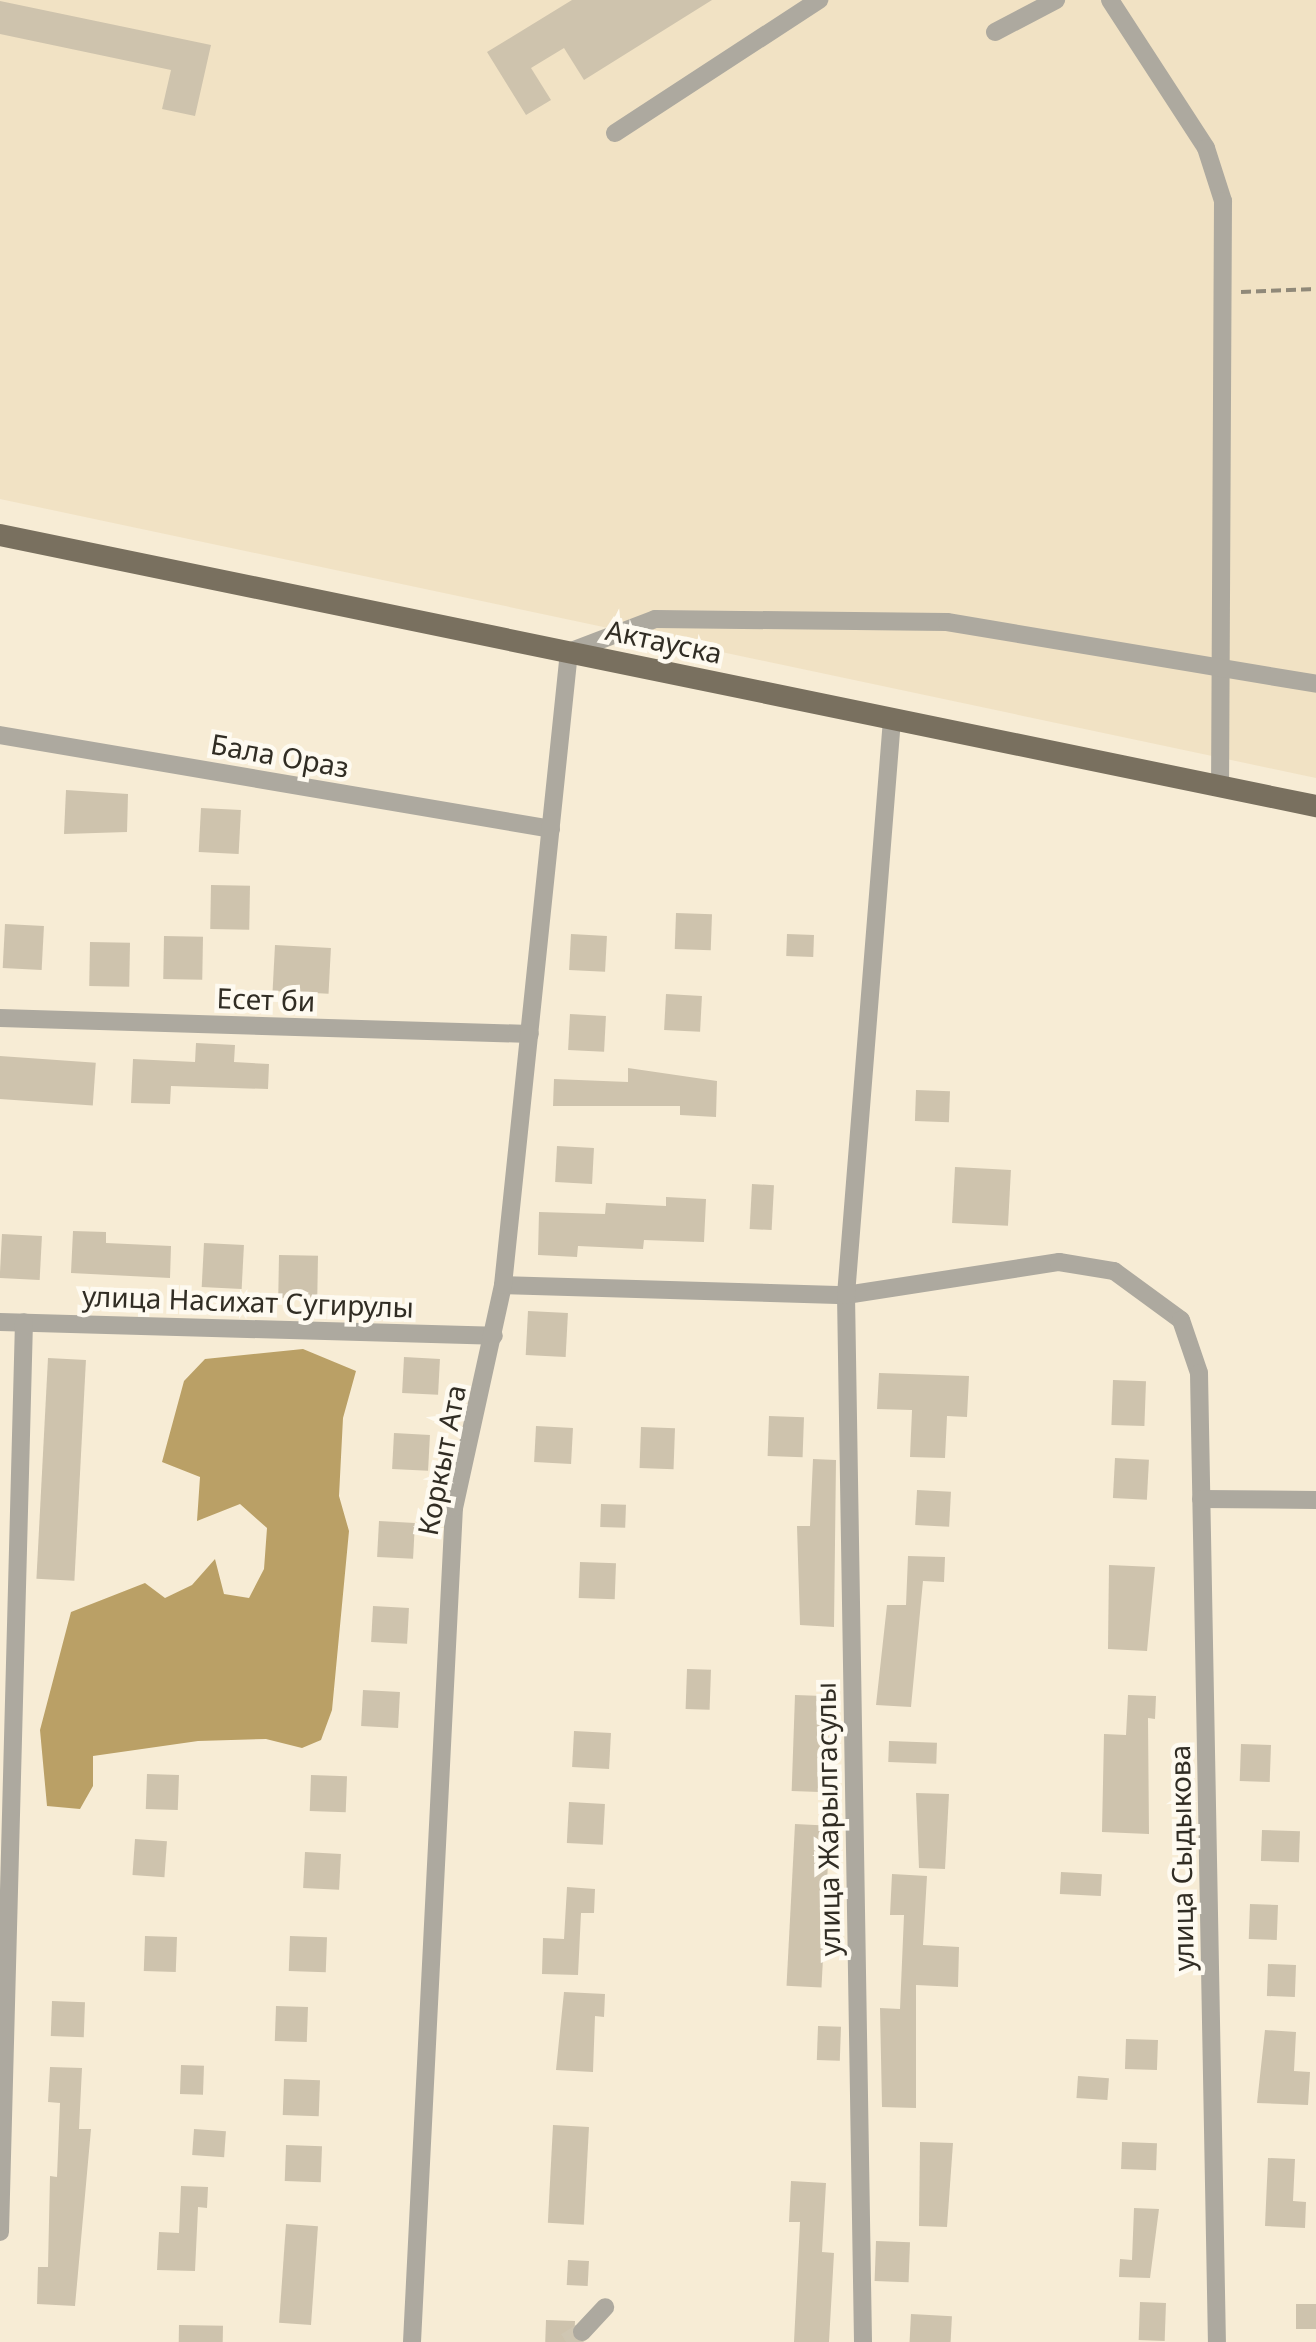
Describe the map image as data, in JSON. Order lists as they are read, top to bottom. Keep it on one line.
{"streets":{"main road":["Актауска"],"street":["Бала Ораз","Есет би","улица Насихат Сугирулы","Коркыт Ата","улица Жарылгасулы","улица Сыдыкова"]},"crossings":[["Актауска","Коркыт Ата"],["Актауска","улица Жарылгасулы"],["Бала Ораз","Коркыт Ата"],["Есет би","Коркыт Ата"],["улица Насихат Сугирулы","Коркыт Ата"],["Коркыт Ата","улица Сыдыкова"],["улица Жарылгасулы","улица Сыдыкова"]]}
